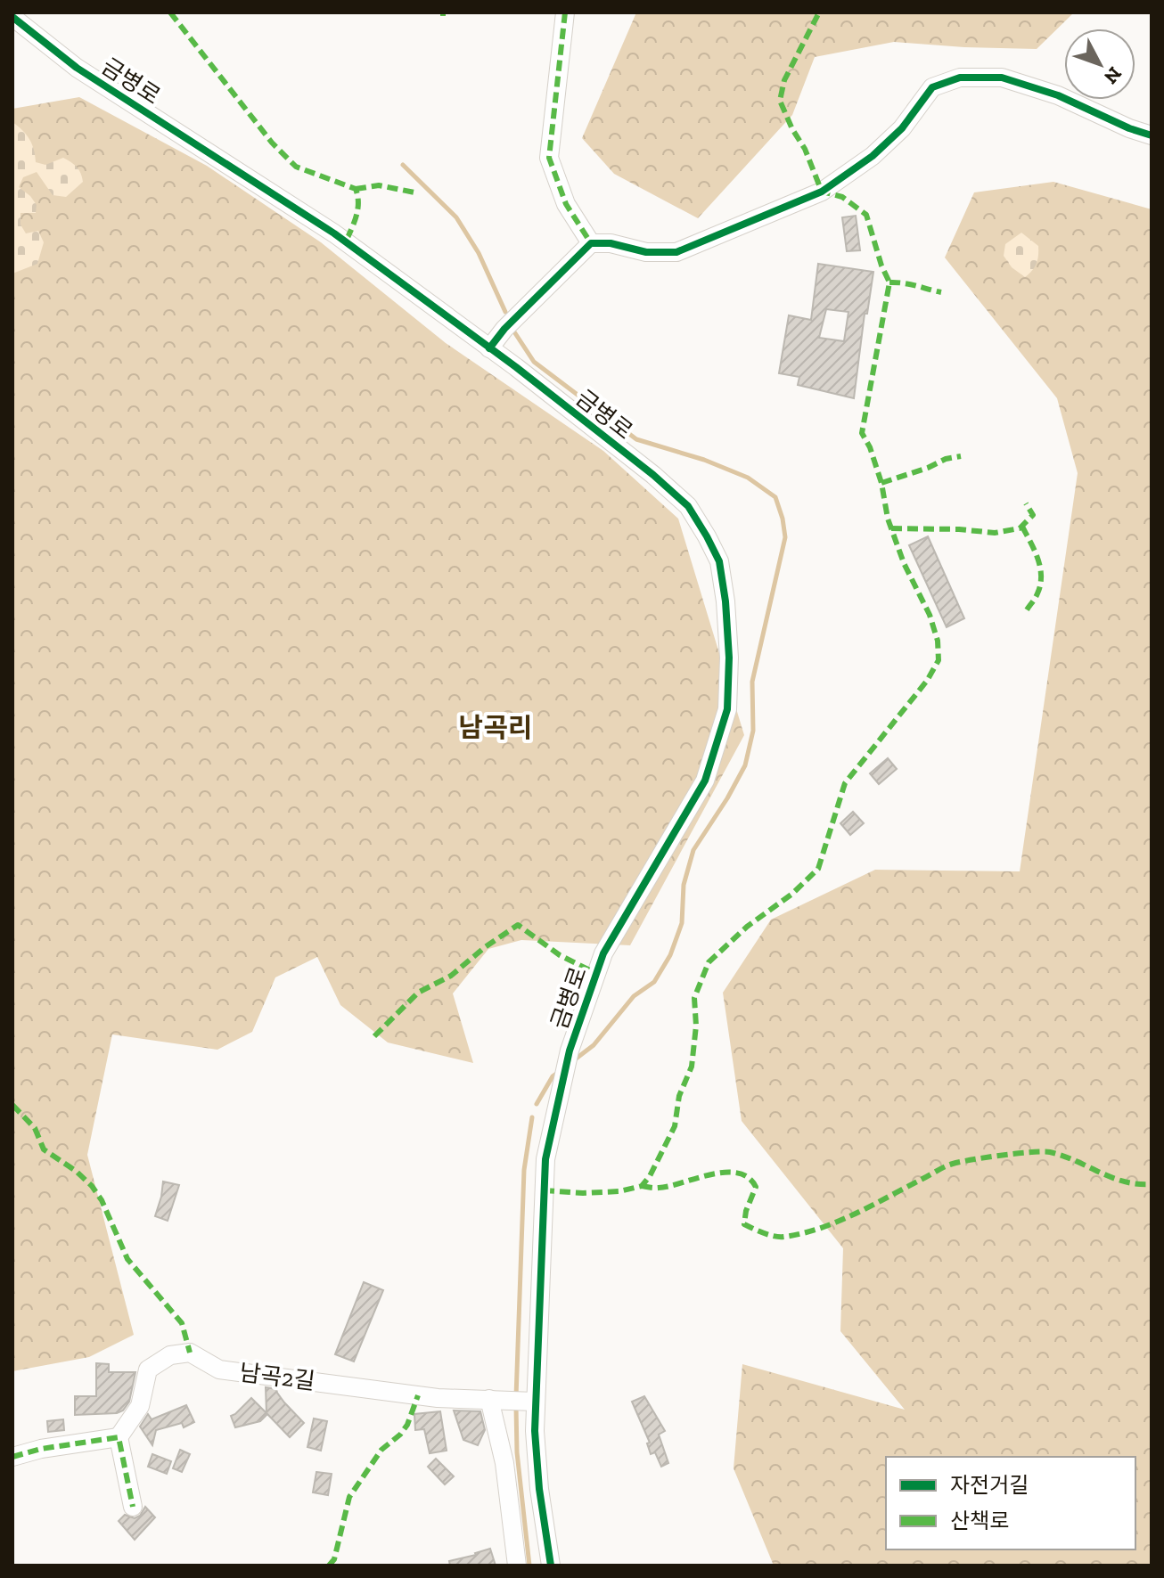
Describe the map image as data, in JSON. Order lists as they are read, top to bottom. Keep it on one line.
{"streets":{"street":["금병로","남곡2길"]},"districts":["남곡리"],"legend":["자전거길","산책로"],"north":"bottom right"}
